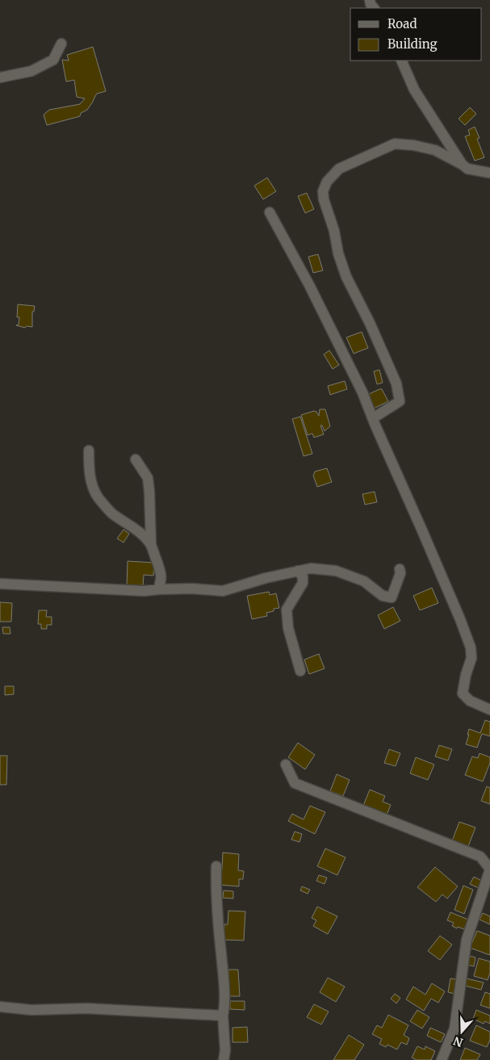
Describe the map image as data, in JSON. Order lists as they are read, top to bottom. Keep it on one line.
{"legend":["Road","Building"],"north":"bottom"}
